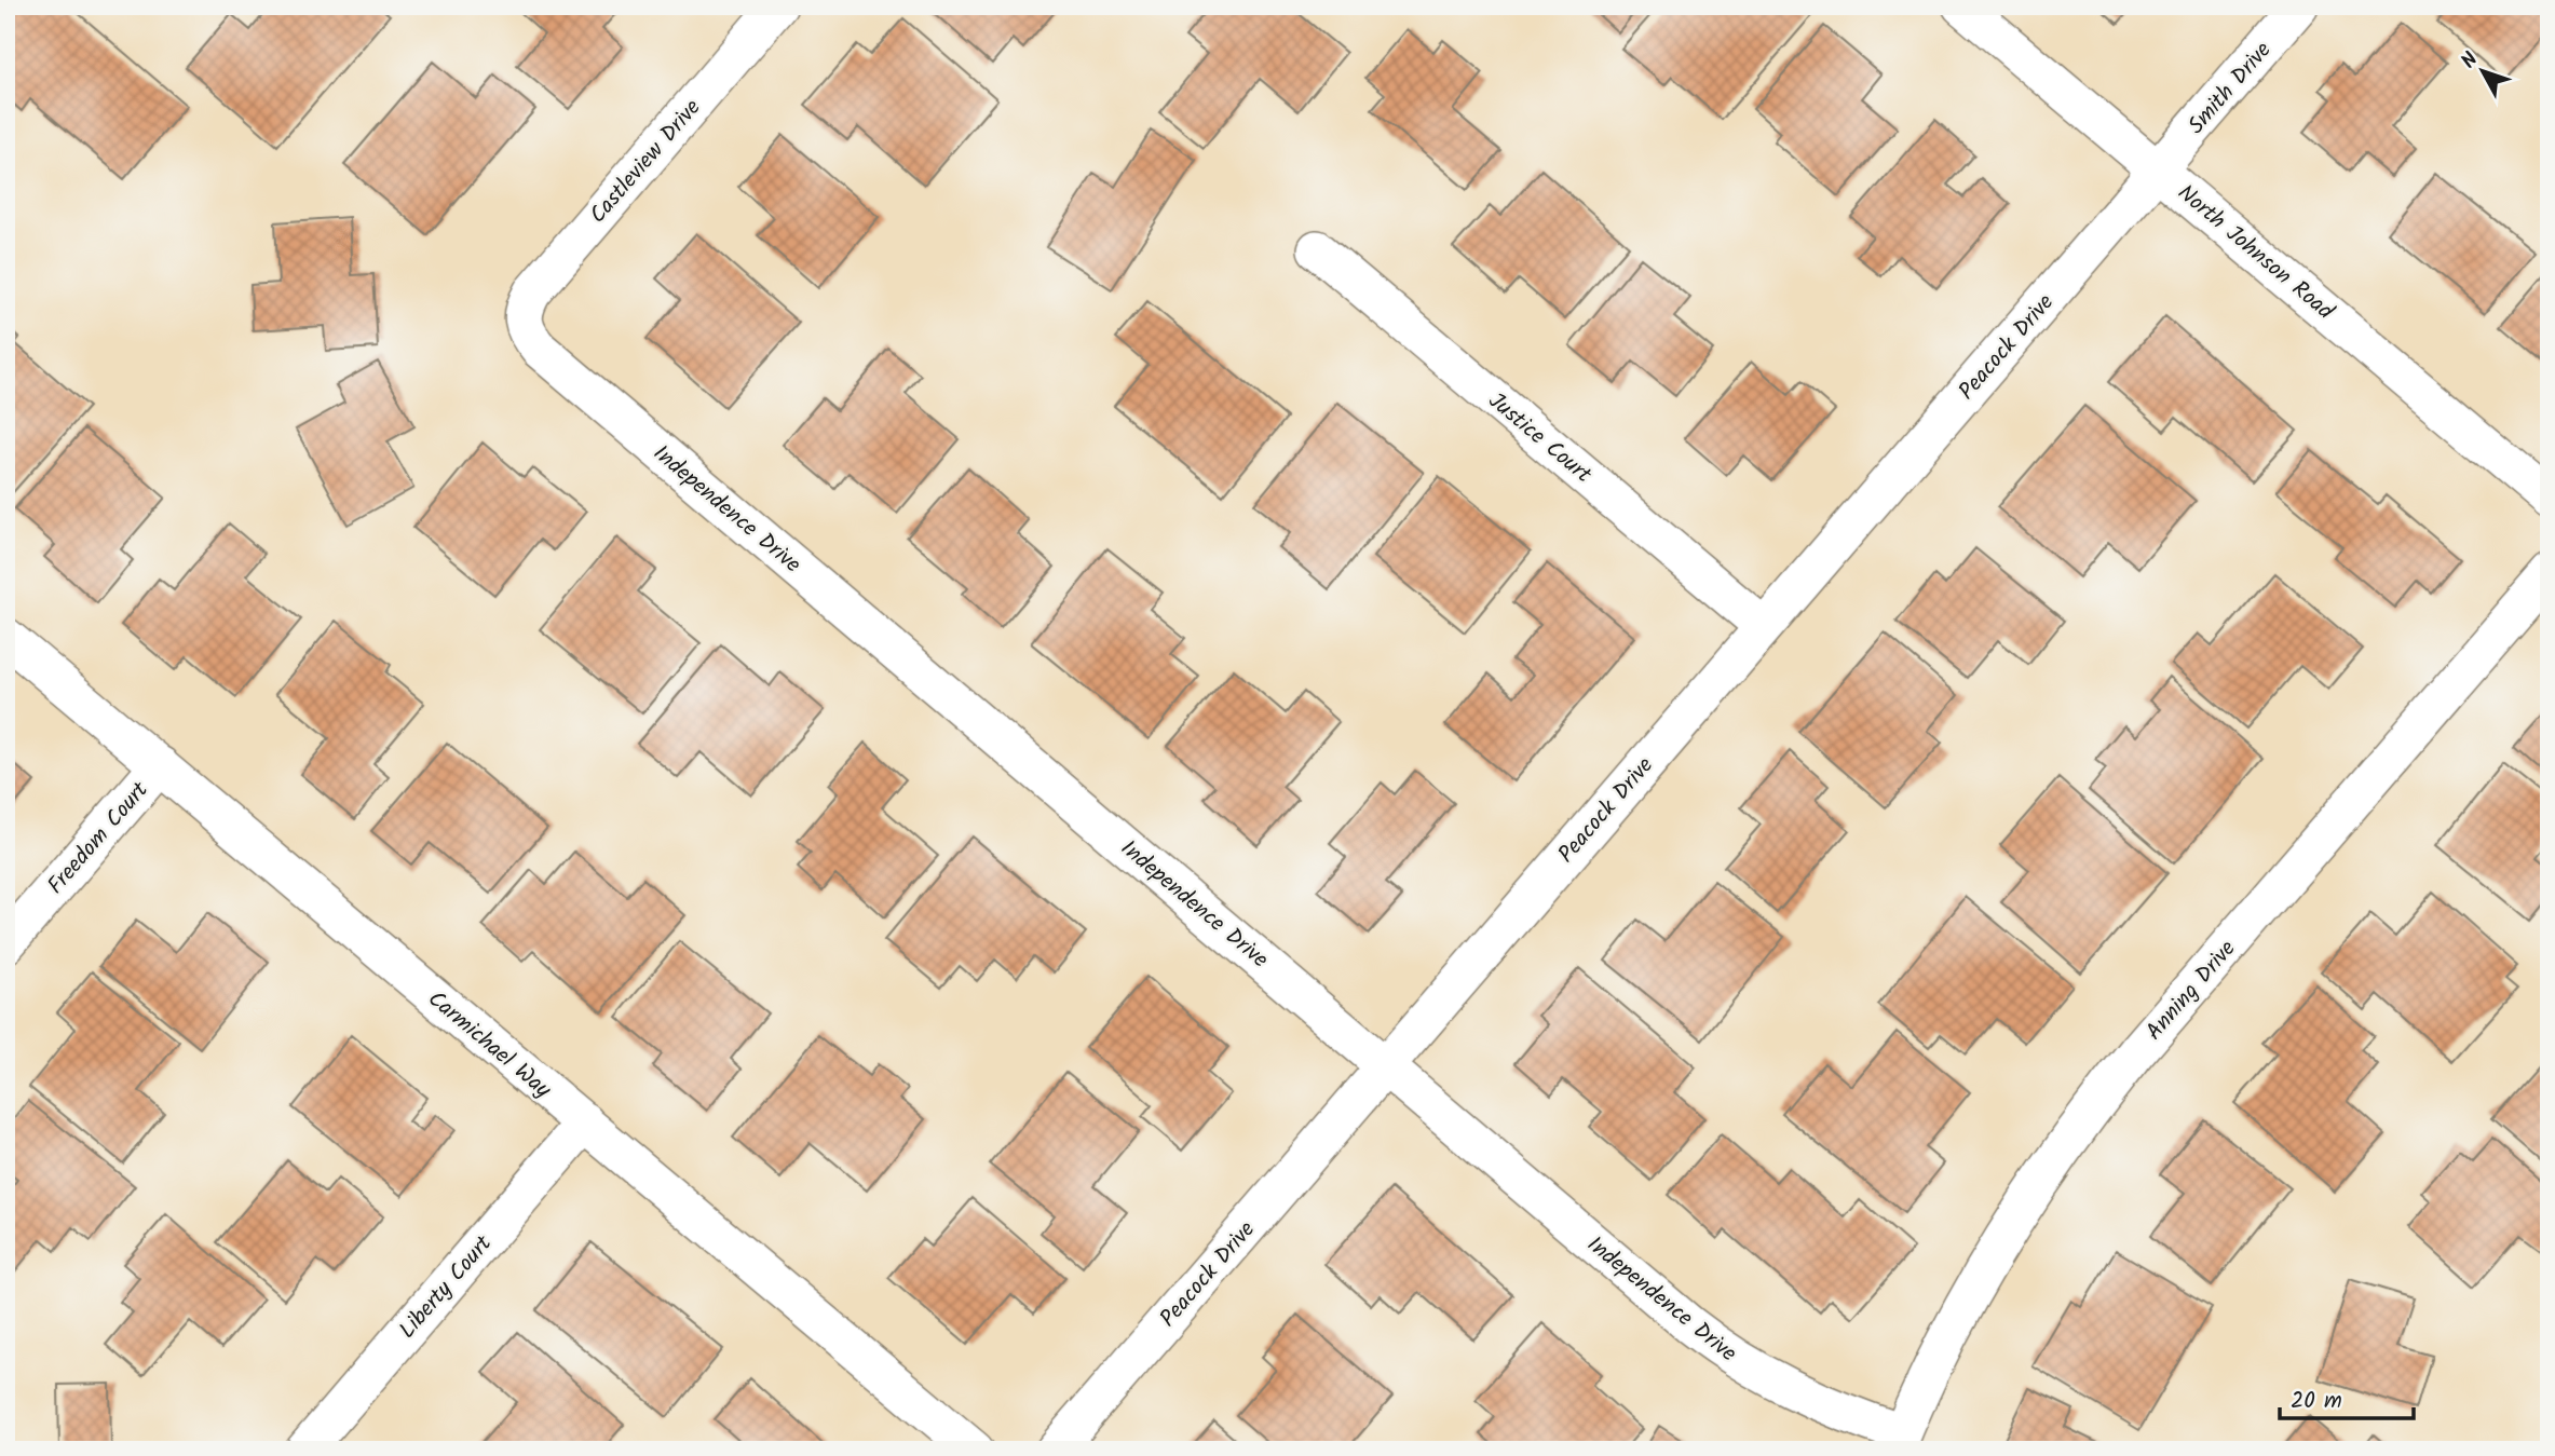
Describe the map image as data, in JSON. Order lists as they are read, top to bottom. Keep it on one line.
{"streets":{"street":["Smith Drive","Castleview Drive","North Johnson Road","Peacock Drive","Justice Court","Independence Drive","Freedom Court","Anning Drive","Carmichael Way","Liberty Court"]},"crossings":[["Smith Drive","North Johnson Road"],["Smith Drive","Peacock Drive"],["Castleview Drive","Independence Drive"],["North Johnson Road","Peacock Drive"],["Peacock Drive","Justice Court"],["Peacock Drive","Independence Drive"],["Independence Drive","Anning Drive"],["Freedom Court","Carmichael Way"],["Carmichael Way","Liberty Court"]],"scale_bar":"20 m","north":"top left"}
